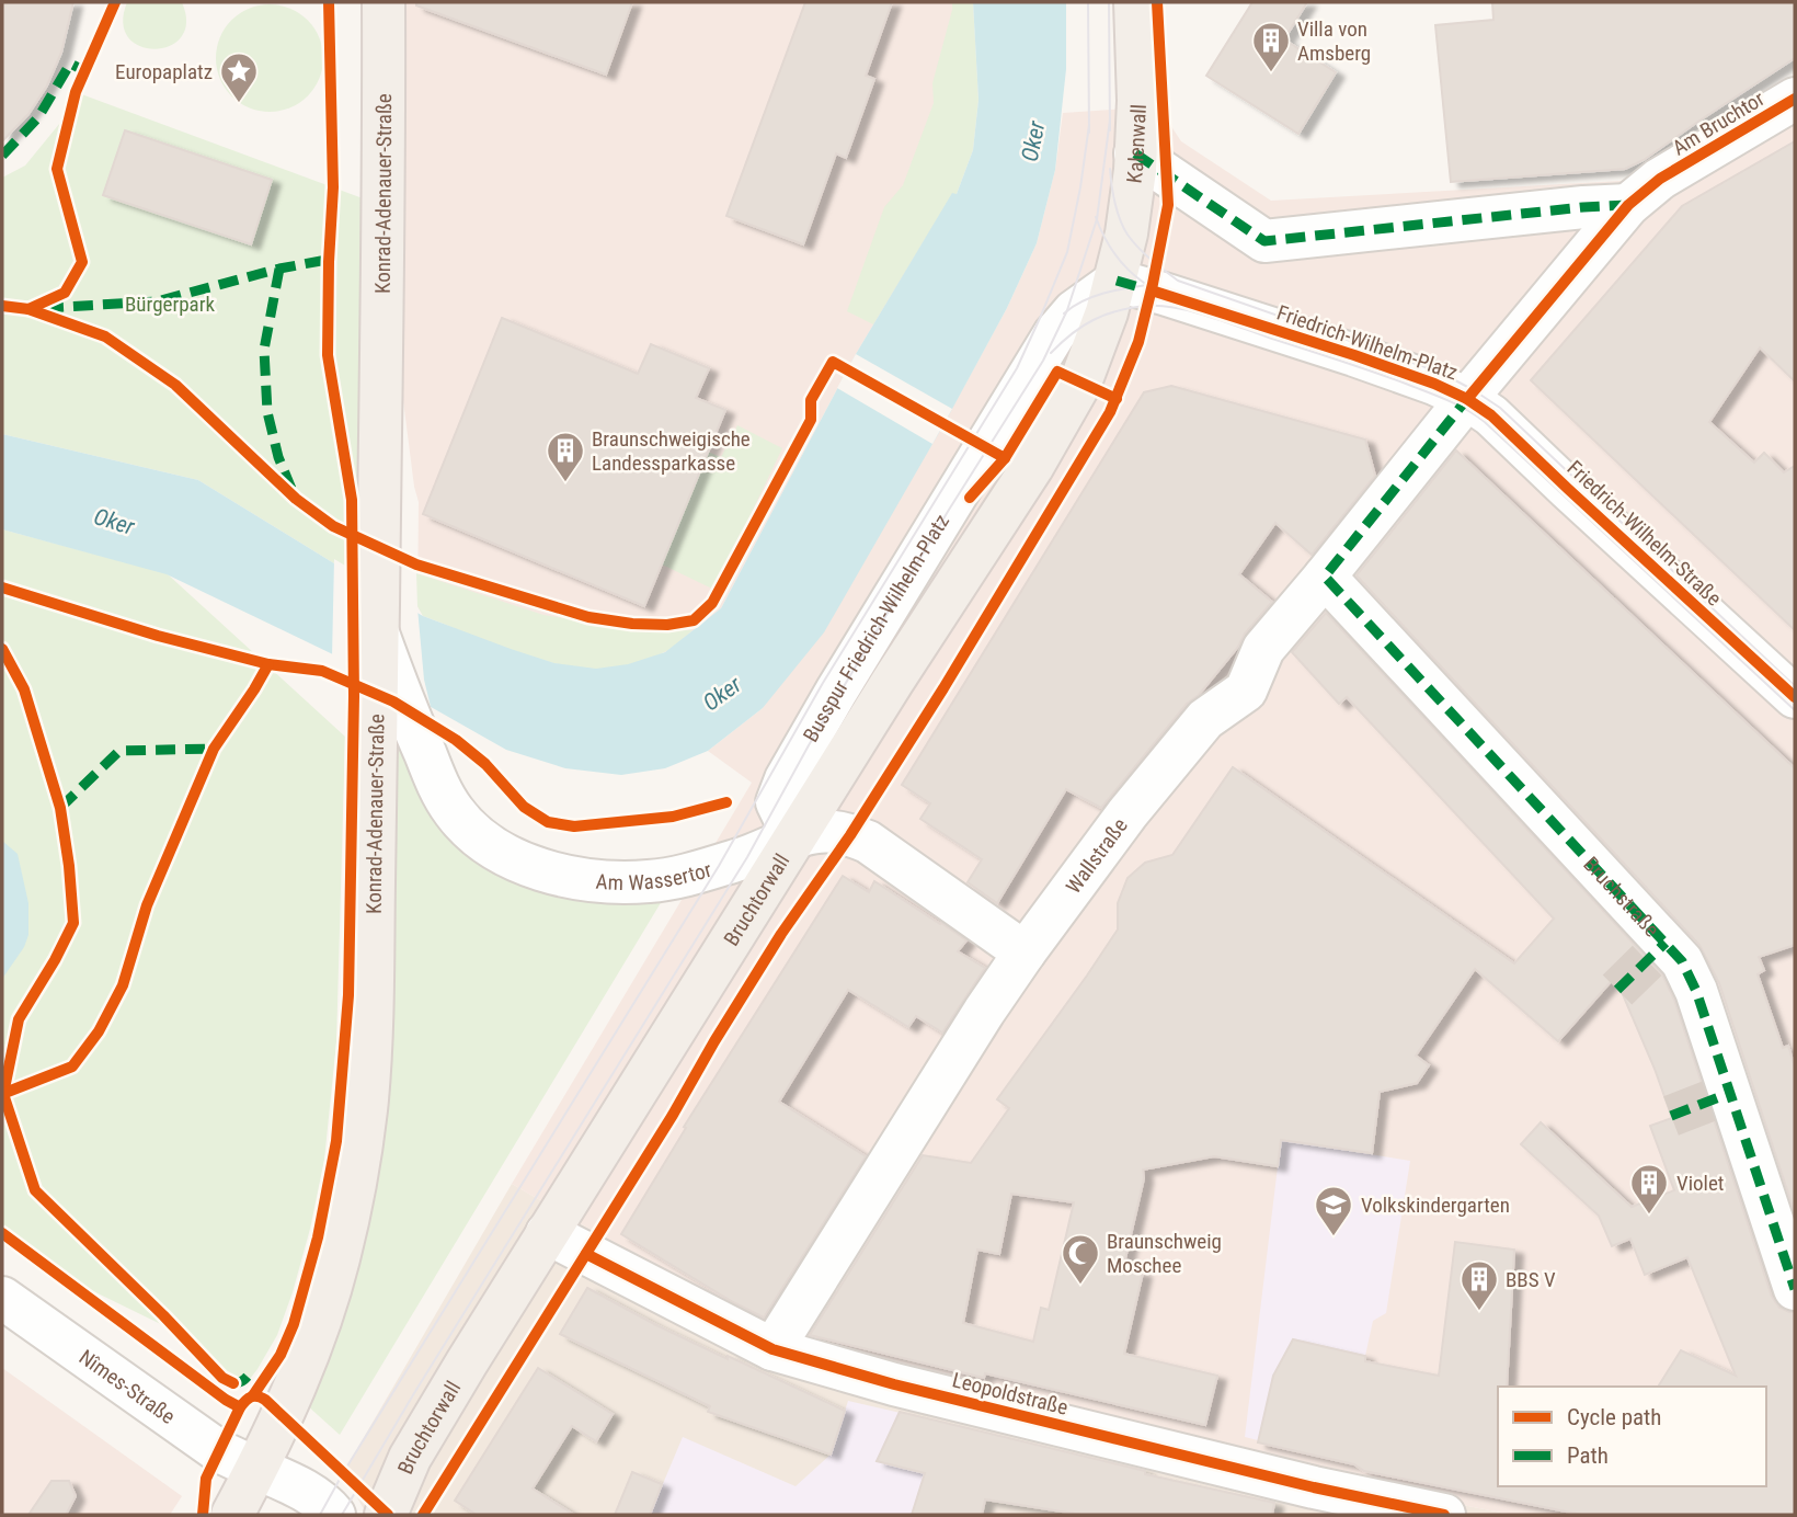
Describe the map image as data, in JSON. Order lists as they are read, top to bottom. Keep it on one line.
{"streets":{"main road":["Kalenwall","Konrad-Adenauer-Straße","Bruchtorwall"],"street":["Am Bruchtor","Friedrich-Wilhelm-Platz","Friedrich-Wilhelm-Straße","Wallstraße","Am Wassertor","Bruchstraße","Nîmes-Straße","Leopoldstraße"]},"crossings":[["Am Bruchtor","Friedrich-Wilhelm-Platz"],["Kalenwall","Friedrich-Wilhelm-Platz"],["Kalenwall","Bruchtorwall"],["Konrad-Adenauer-Straße","Am Wassertor"],["Konrad-Adenauer-Straße","Nîmes-Straße"],["Friedrich-Wilhelm-Platz","Friedrich-Wilhelm-Straße"],["Friedrich-Wilhelm-Platz","Wallstraße"],["Friedrich-Wilhelm-Platz","Bruchtorwall"],["Friedrich-Wilhelm-Straße","Wallstraße"],["Wallstraße","Am Wassertor"],["Wallstraße","Bruchstraße"],["Wallstraße","Leopoldstraße"],["Am Wassertor","Bruchtorwall"],["Bruchtorwall","Leopoldstraße"]],"water":["Oker"],"parks":["Bürgerpark"],"places":{"building":["Villa von Amsberg","Braunschweigische Landessparkasse","Violet","BBS V"],"place":["Europaplatz"],"school or university":["Volkskindergarten"],"mosque":["Braunschweig Moschee"]},"legend":["Cycle path","Path"]}
